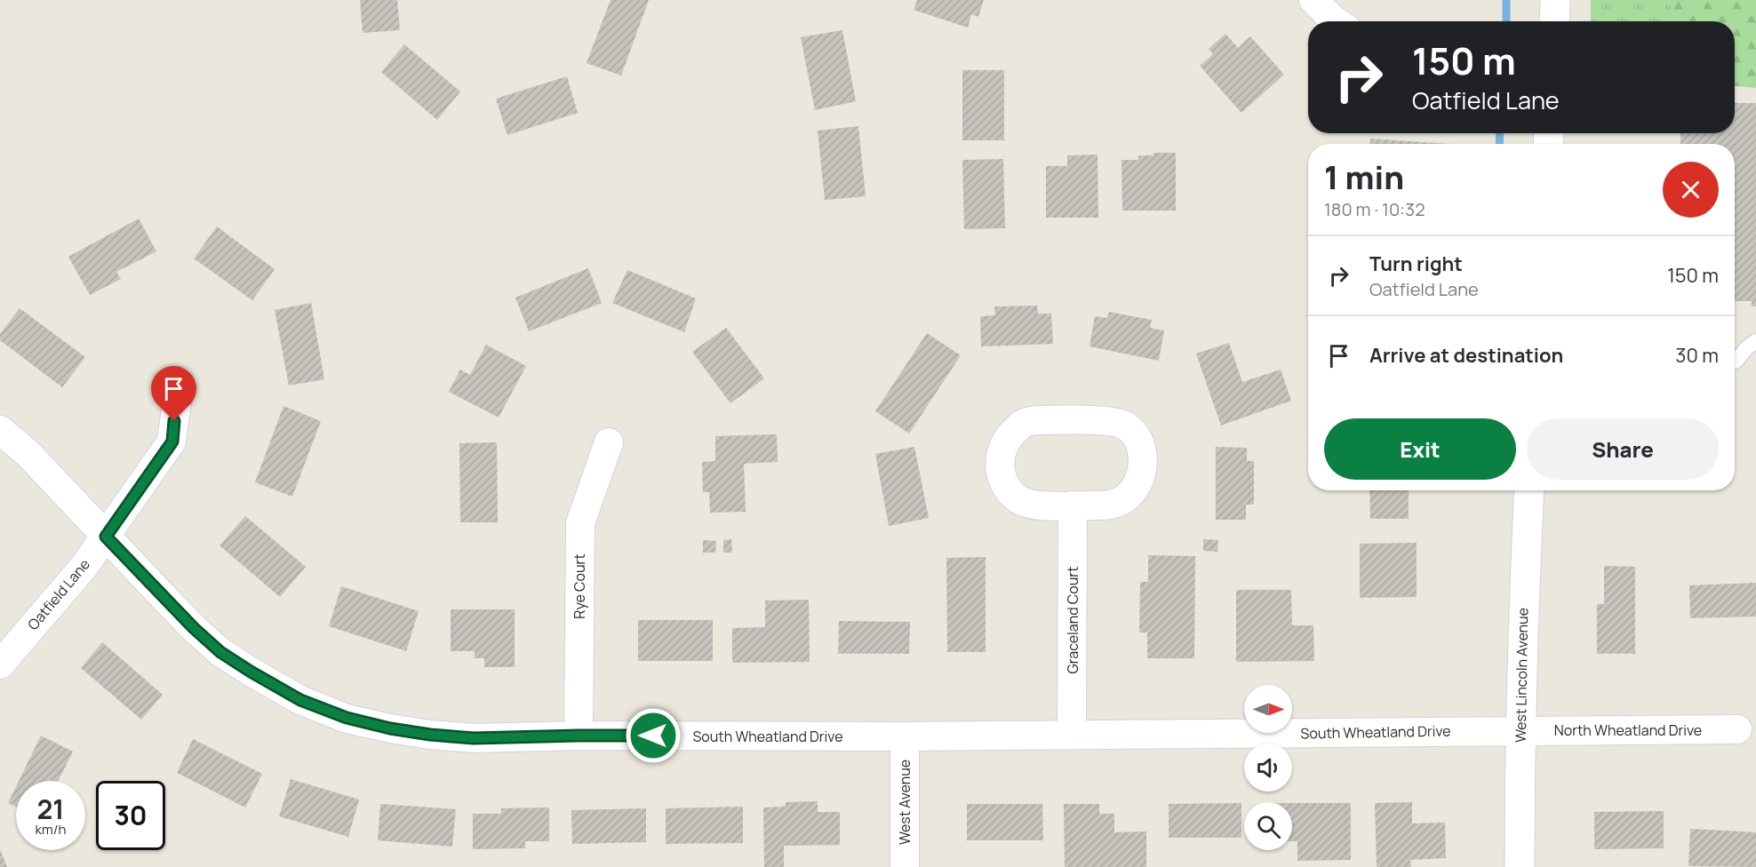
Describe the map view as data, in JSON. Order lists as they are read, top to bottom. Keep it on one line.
{"streets":{"street":["Rye Court","Oatfield Lane","Graceland Court","West Lincoln Avenue","North Wheatland Drive","South Wheatland Drive","West Avenue"]},"crossings":[["Rye Court","South Wheatland Drive"],["Oatfield Lane","South Wheatland Drive"],["Graceland Court","South Wheatland Drive"],["West Lincoln Avenue","North Wheatland Drive"],["West Lincoln Avenue","South Wheatland Drive"],["North Wheatland Drive","South Wheatland Drive"],["South Wheatland Drive","West Avenue"]],"north":"right","page":{"turn":["150 m","Oatfield Lane"],"heading":["1 min","180 m · 10:32"],"list":[{"name":"Turn right","note":"Oatfield Lane","value":"150 m"},{"name":"Arrive at destination","value":"30 m"}],"buttons":["Exit","Share"],"speed":"21 km/h","limit":"30"}}
